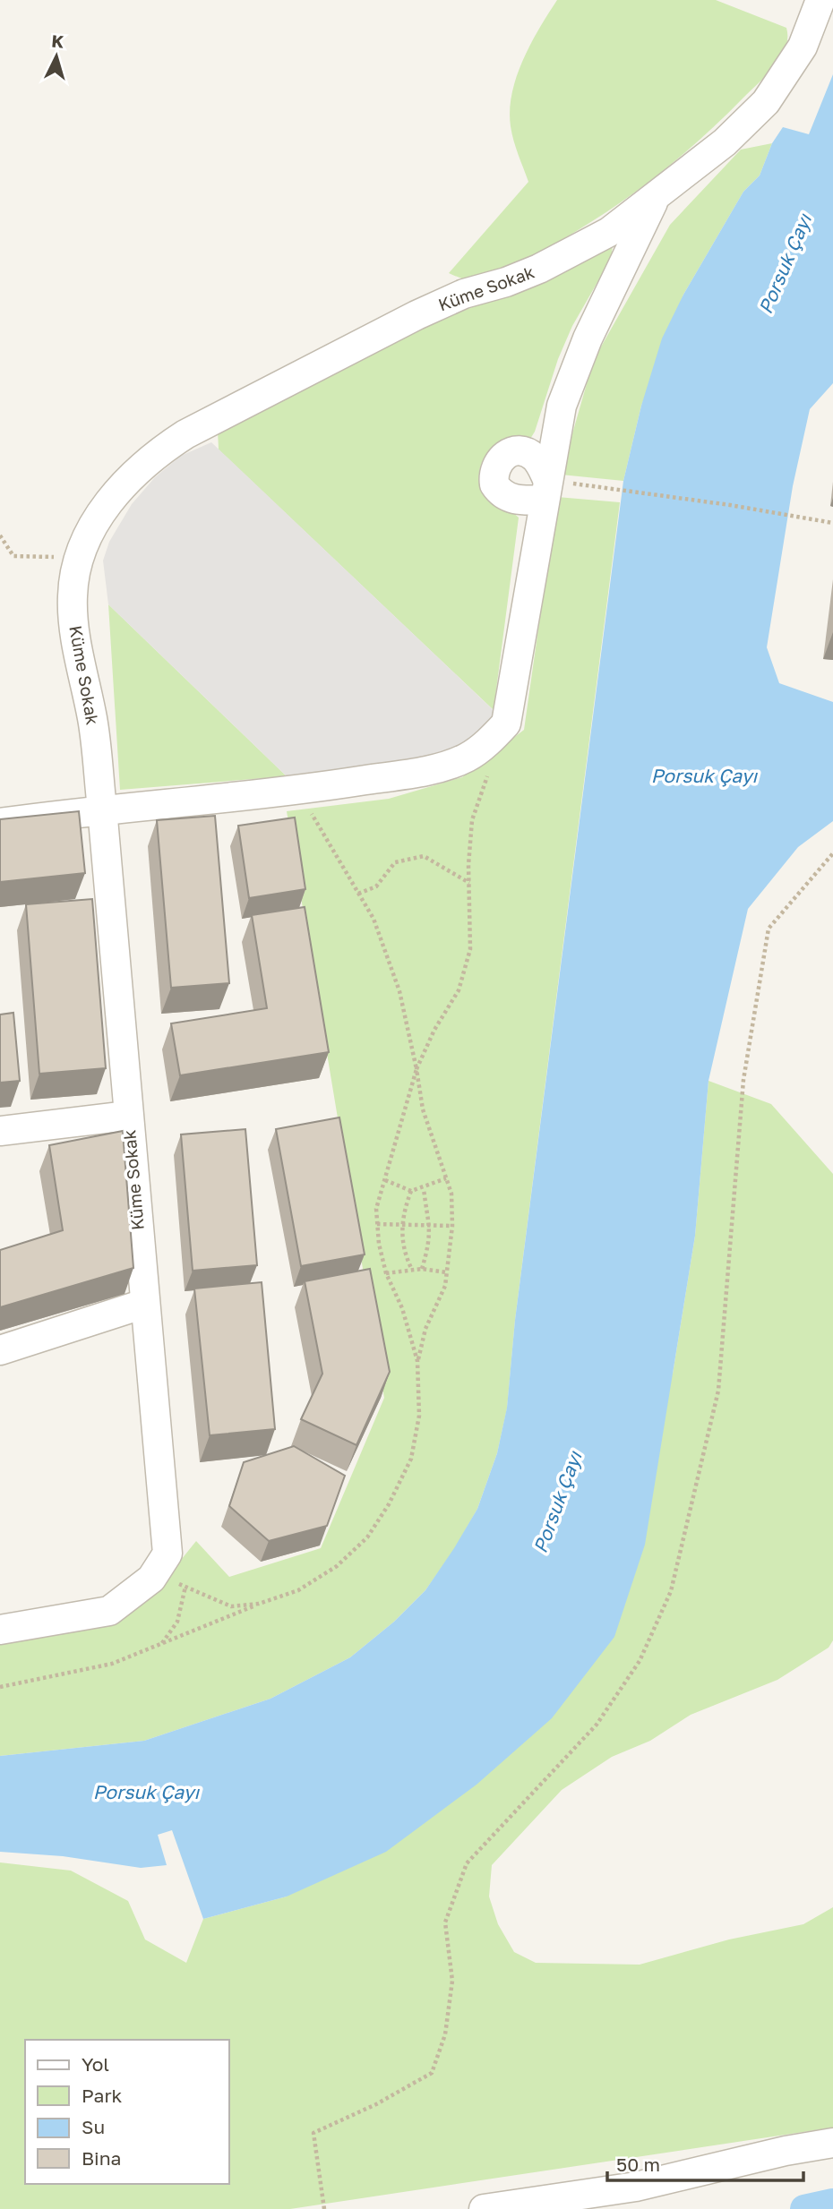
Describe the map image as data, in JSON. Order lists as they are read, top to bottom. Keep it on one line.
{"streets":{"street":["Küme Sokak"]},"water":["Porsuk Çayı"],"legend":["Yol","Park","Su","Bina"],"scale_bar":"50 m","north":"top"}
